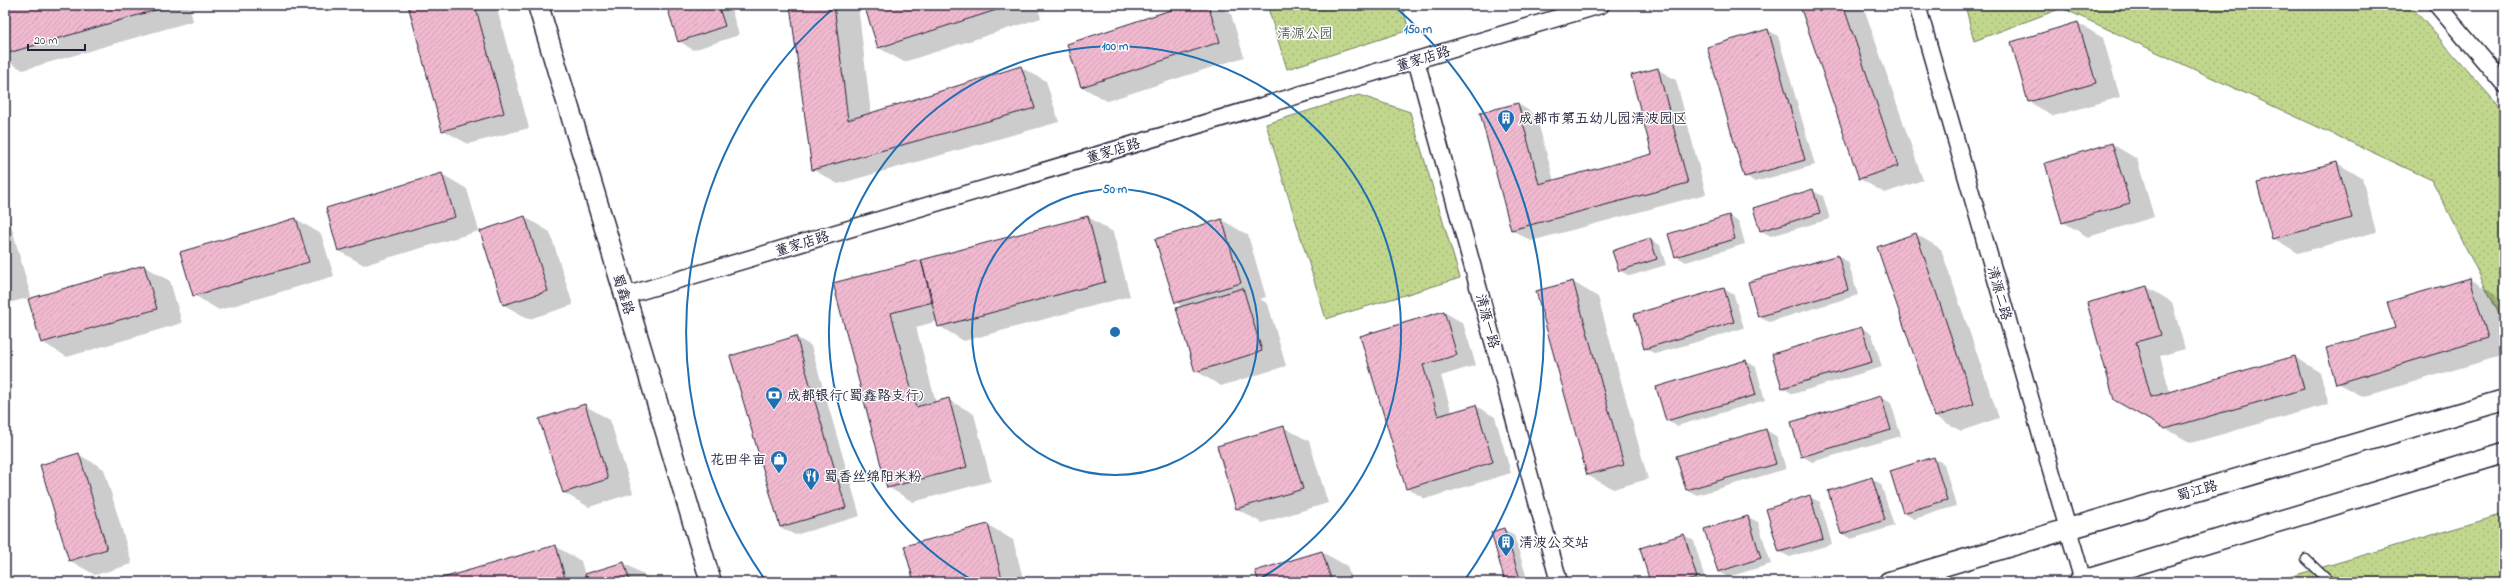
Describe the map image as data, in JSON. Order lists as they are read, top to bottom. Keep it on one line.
{"streets":{"street":["董家店路","清源二路","蜀鑫路","清源一路","蜀江路"]},"crossings":[["董家店路","蜀鑫路"],["董家店路","清源一路"],["清源二路","蜀江路"]],"parks":["清源公园"],"places":{"building":["成都市第五幼儿园清波园区","清波公交站"],"bank":["成都银行(蜀鑫路支行)"],"shop":["花田半亩"],"restaurant":["蜀香丝绵阳米粉"]},"scale_bar":"20 m","rings":["150 m","100 m","50 m"]}
